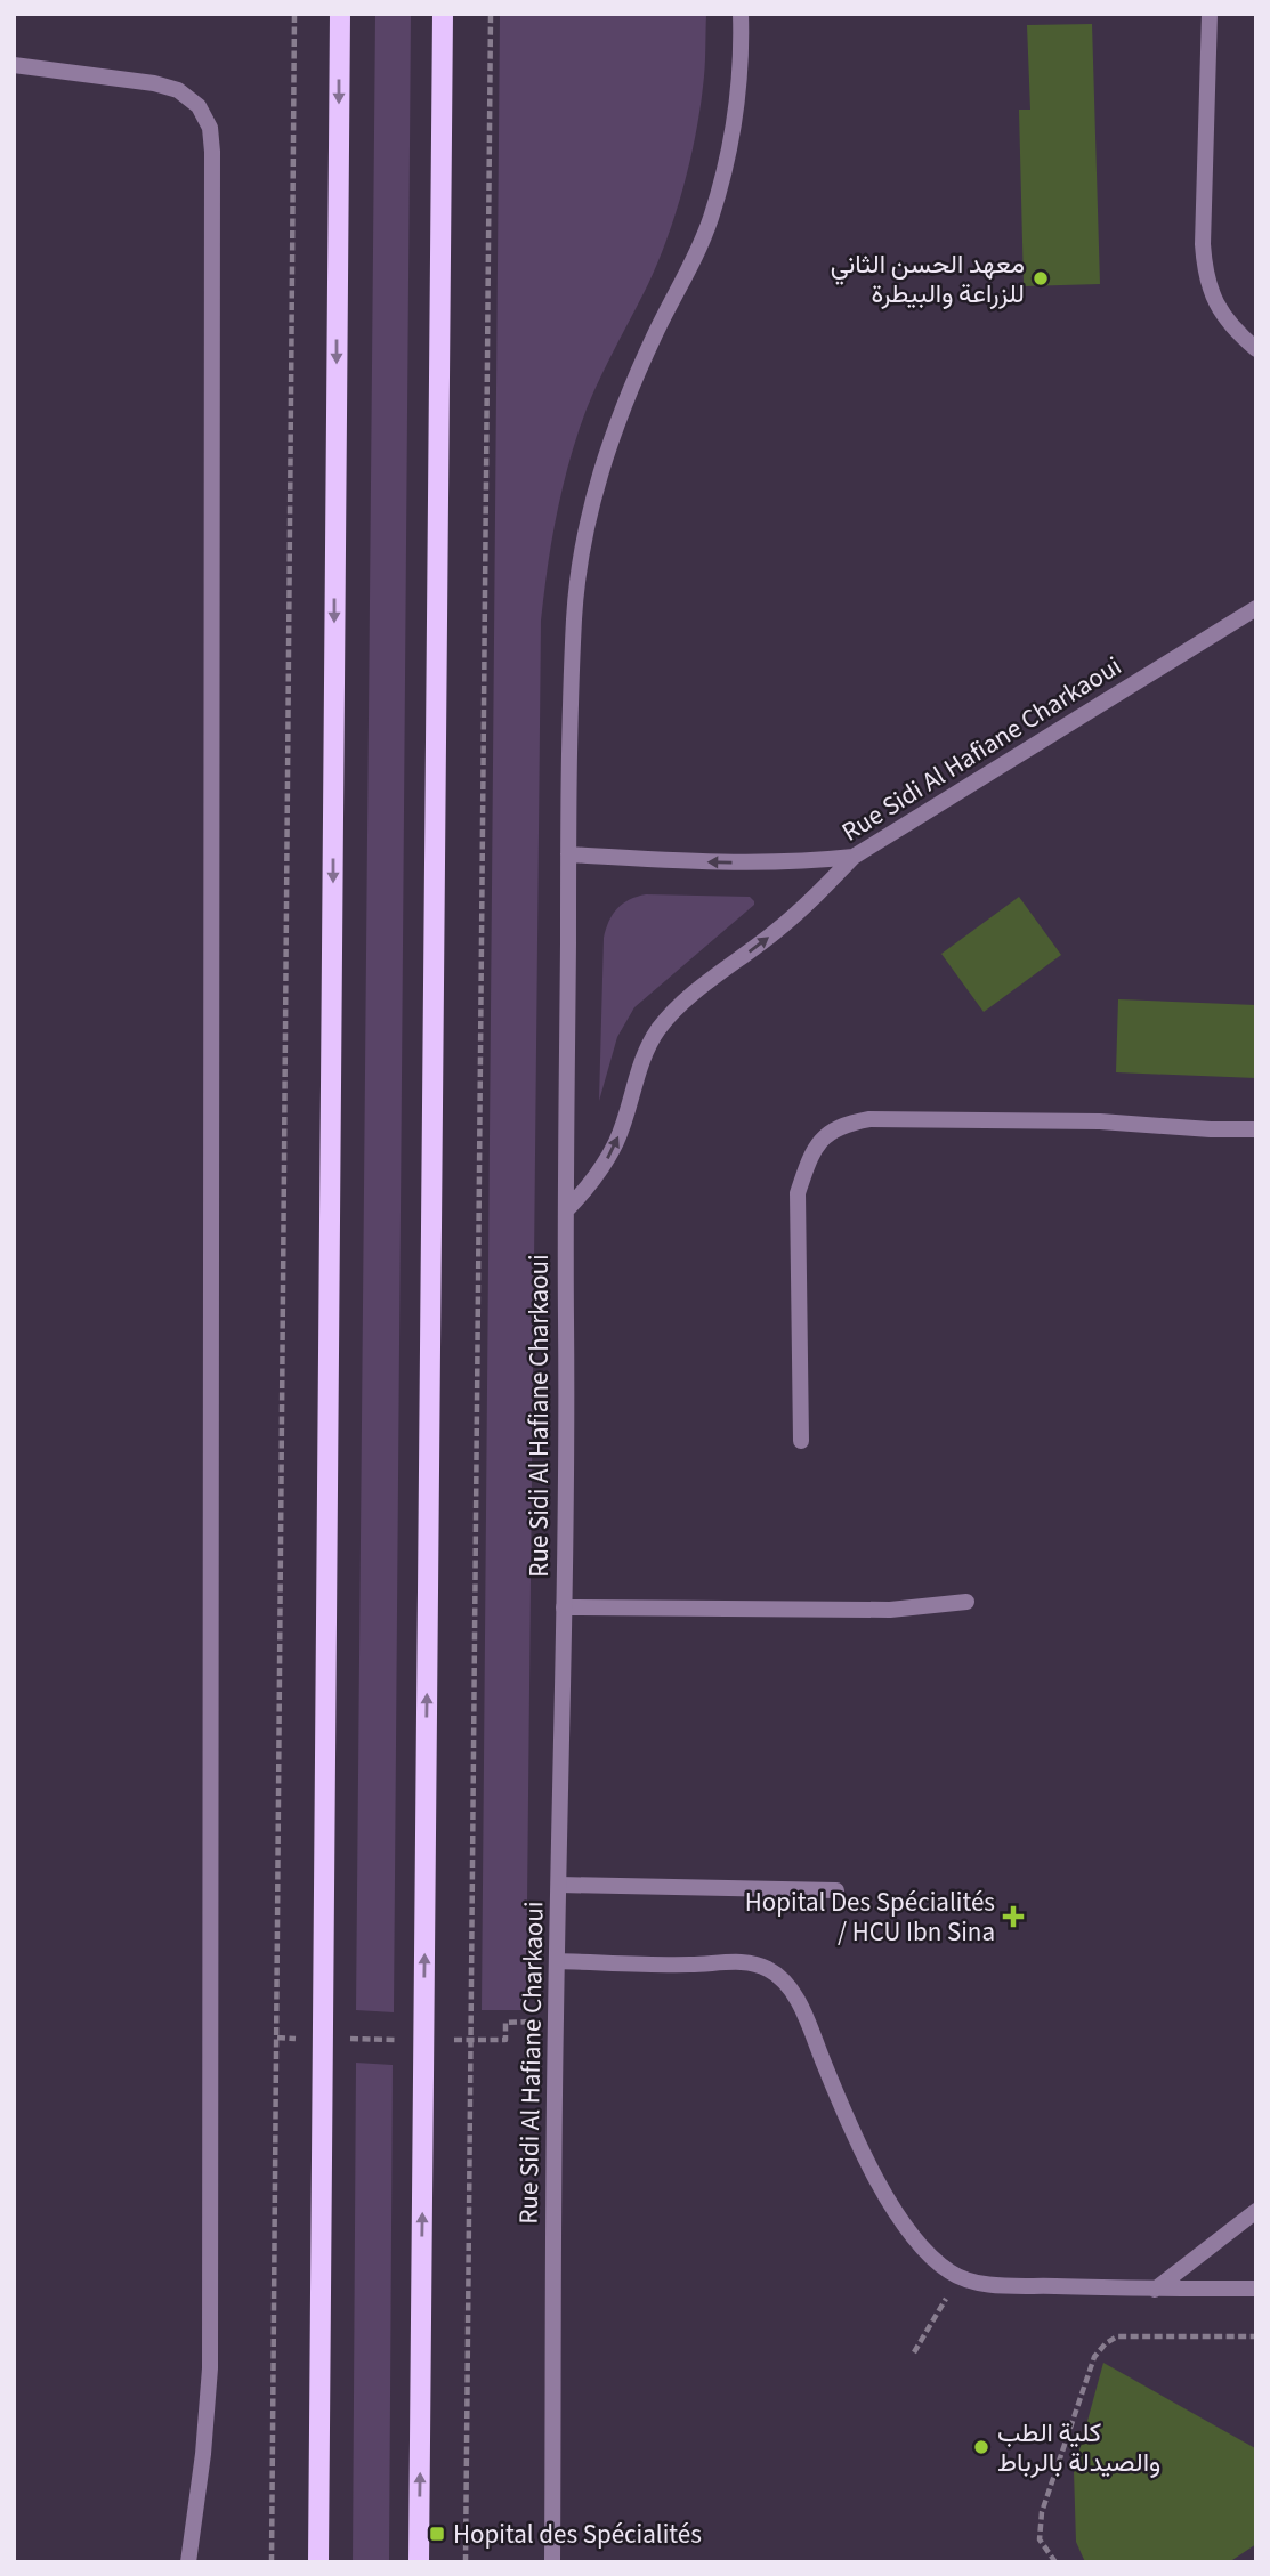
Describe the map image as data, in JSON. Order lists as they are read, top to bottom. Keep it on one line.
{"streets":{"street":["Rue Sidi Al Hafiane Charkaoui"]},"places":{"other":["معهد الحسن الثاني للزراعة والبيطرة","كلية الطب والصيدلة بالرباط"],"health":["Hopital Des Spécialités / HCU Ibn Sina"],"transit":["Hopital des Spécialités"]}}
